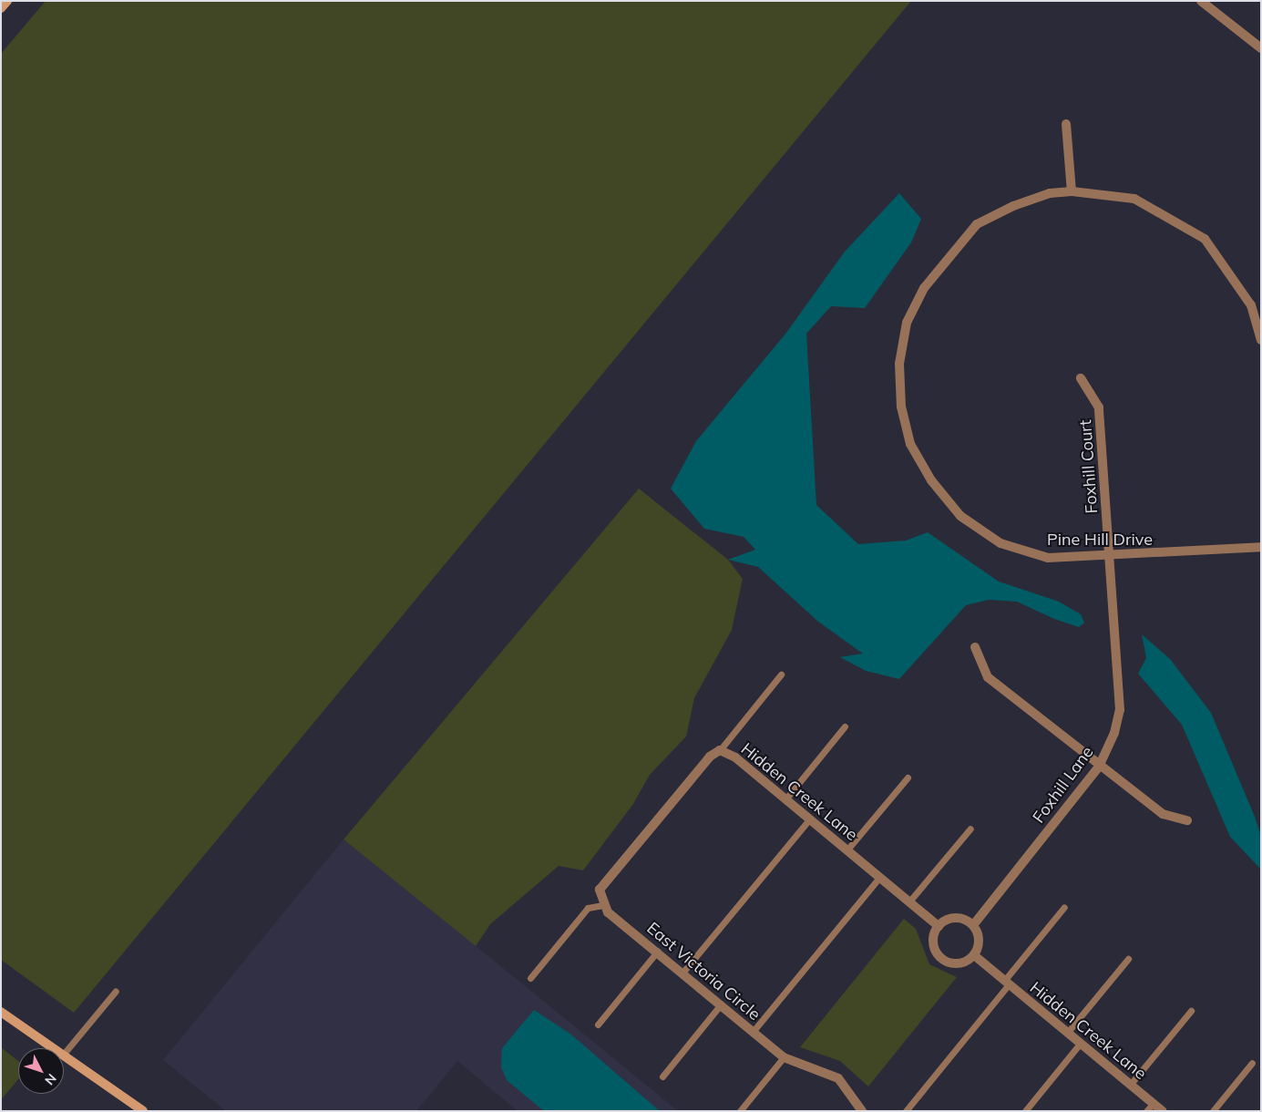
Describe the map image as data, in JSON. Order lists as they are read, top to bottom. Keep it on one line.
{"streets":{"street":["Foxhill Court","Pine Hill Drive","Foxhill Lane","Hidden Creek Lane","East Victoria Circle"]},"crossings":[["Foxhill Court","Pine Hill Drive"],["Foxhill Court","Foxhill Lane"],["Pine Hill Drive","Foxhill Lane"],["Foxhill Lane","Hidden Creek Lane"],["Hidden Creek Lane","East Victoria Circle"]],"north":"bottom right"}
